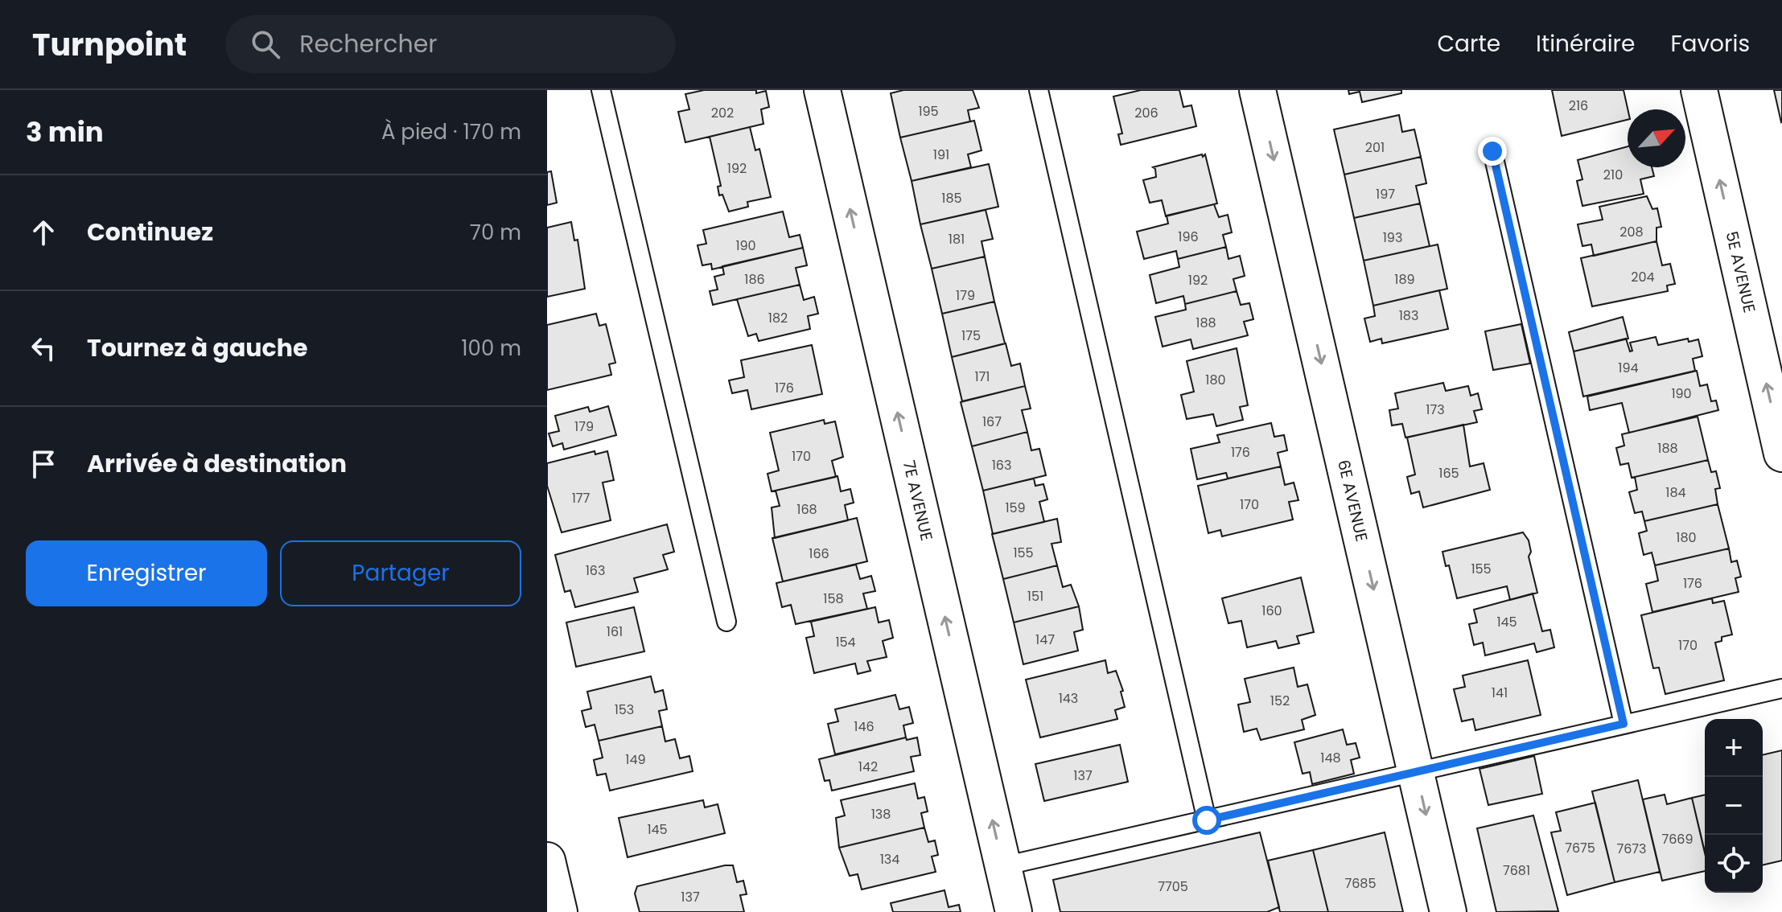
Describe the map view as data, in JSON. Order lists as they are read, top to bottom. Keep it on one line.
{"streets":{"street":["5E AVENUE","7E AVENUE","6E AVENUE"]},"one_way":["5E AVENUE","7E AVENUE","6E AVENUE"],"house_numbers":["216","195","202","206","201","191","192","210","197","185","208","196","193","181","190","204","186","189","192","179","183","182","188","175","194","171","180","176","190","173","167","179","188","176","170","163","165","184","177","170","159","168","180","155","166","155","163","176","151","158","160","145","161","147","154","170","141","143","152","153","146","148","149","142","137","138","145","7669","7675","7673","134","7681","7685","7705","137"],"north":"top right","page":{"header":"Turnpoint","search":"Rechercher","nav":["Carte","Itinéraire","Favoris"],"heading":["3 min","À pied · 170 m"],"list":[["Continuez","70 m"],["Tournez à gauche","100 m"],"Arrivée à destination"],"buttons":["Enregistrer","Partager"],"map_buttons":["+","−"]}}
